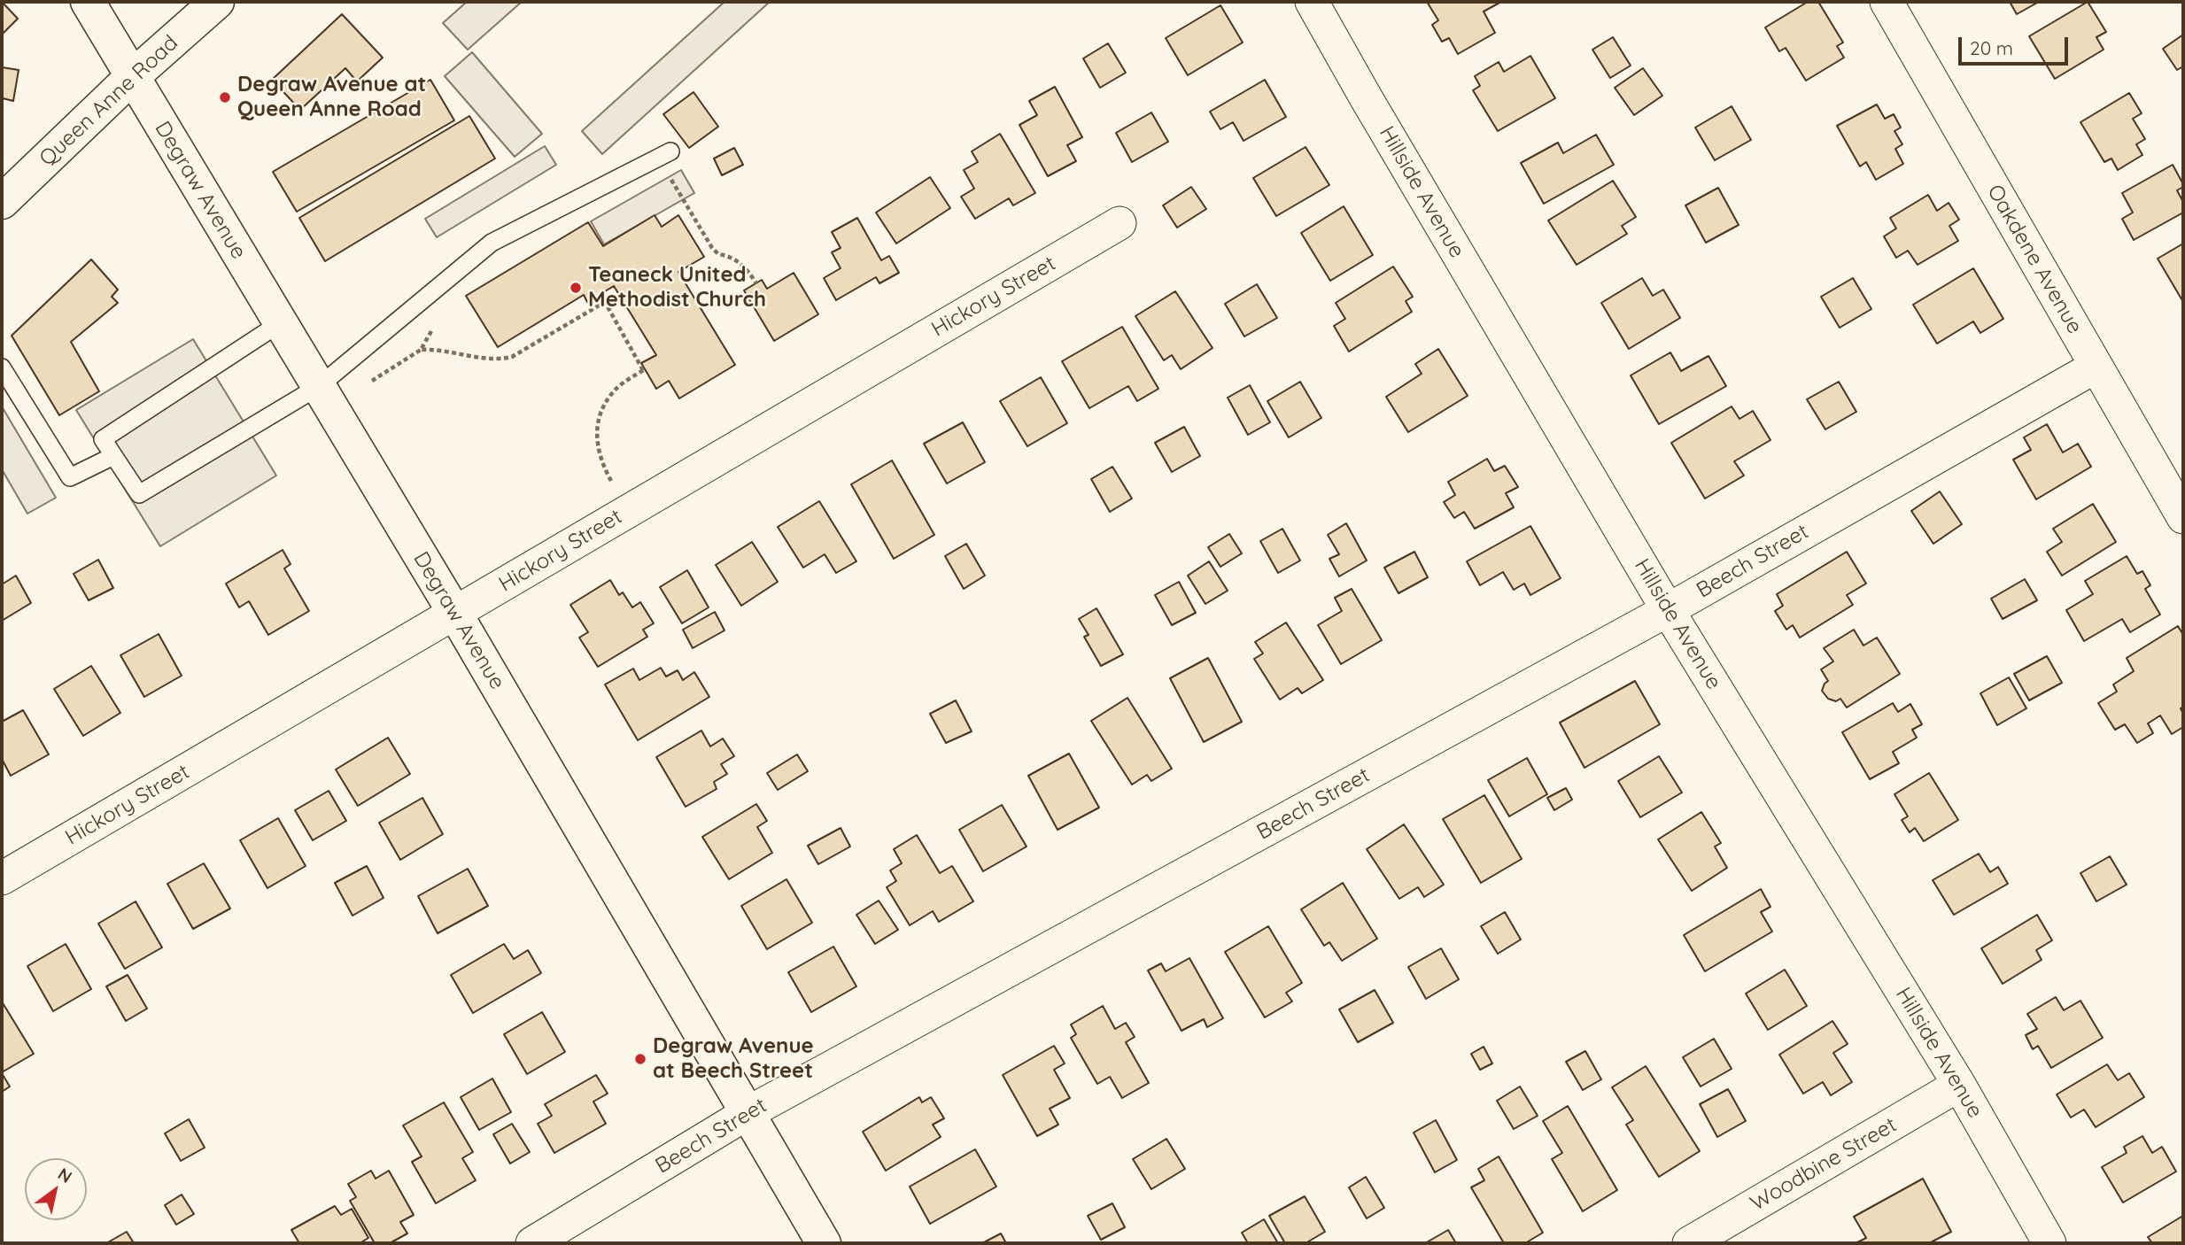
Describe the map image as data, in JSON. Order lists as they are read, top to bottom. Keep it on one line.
{"streets":{"main road":["Queen Anne Road","Degraw Avenue"],"street":["Hillside Avenue","Oakdene Avenue","Hickory Street","Beech Street","Woodbine Street"]},"crossings":[["Queen Anne Road","Degraw Avenue"],["Degraw Avenue","Hickory Street"],["Degraw Avenue","Beech Street"],["Hillside Avenue","Beech Street"],["Hillside Avenue","Woodbine Street"],["Oakdene Avenue","Beech Street"]],"places":["Degraw Avenue at Queen Anne Road","Teaneck United Methodist Church","Degraw Avenue at Beech Street"],"scale_bar":"20 m","north":"top right"}
